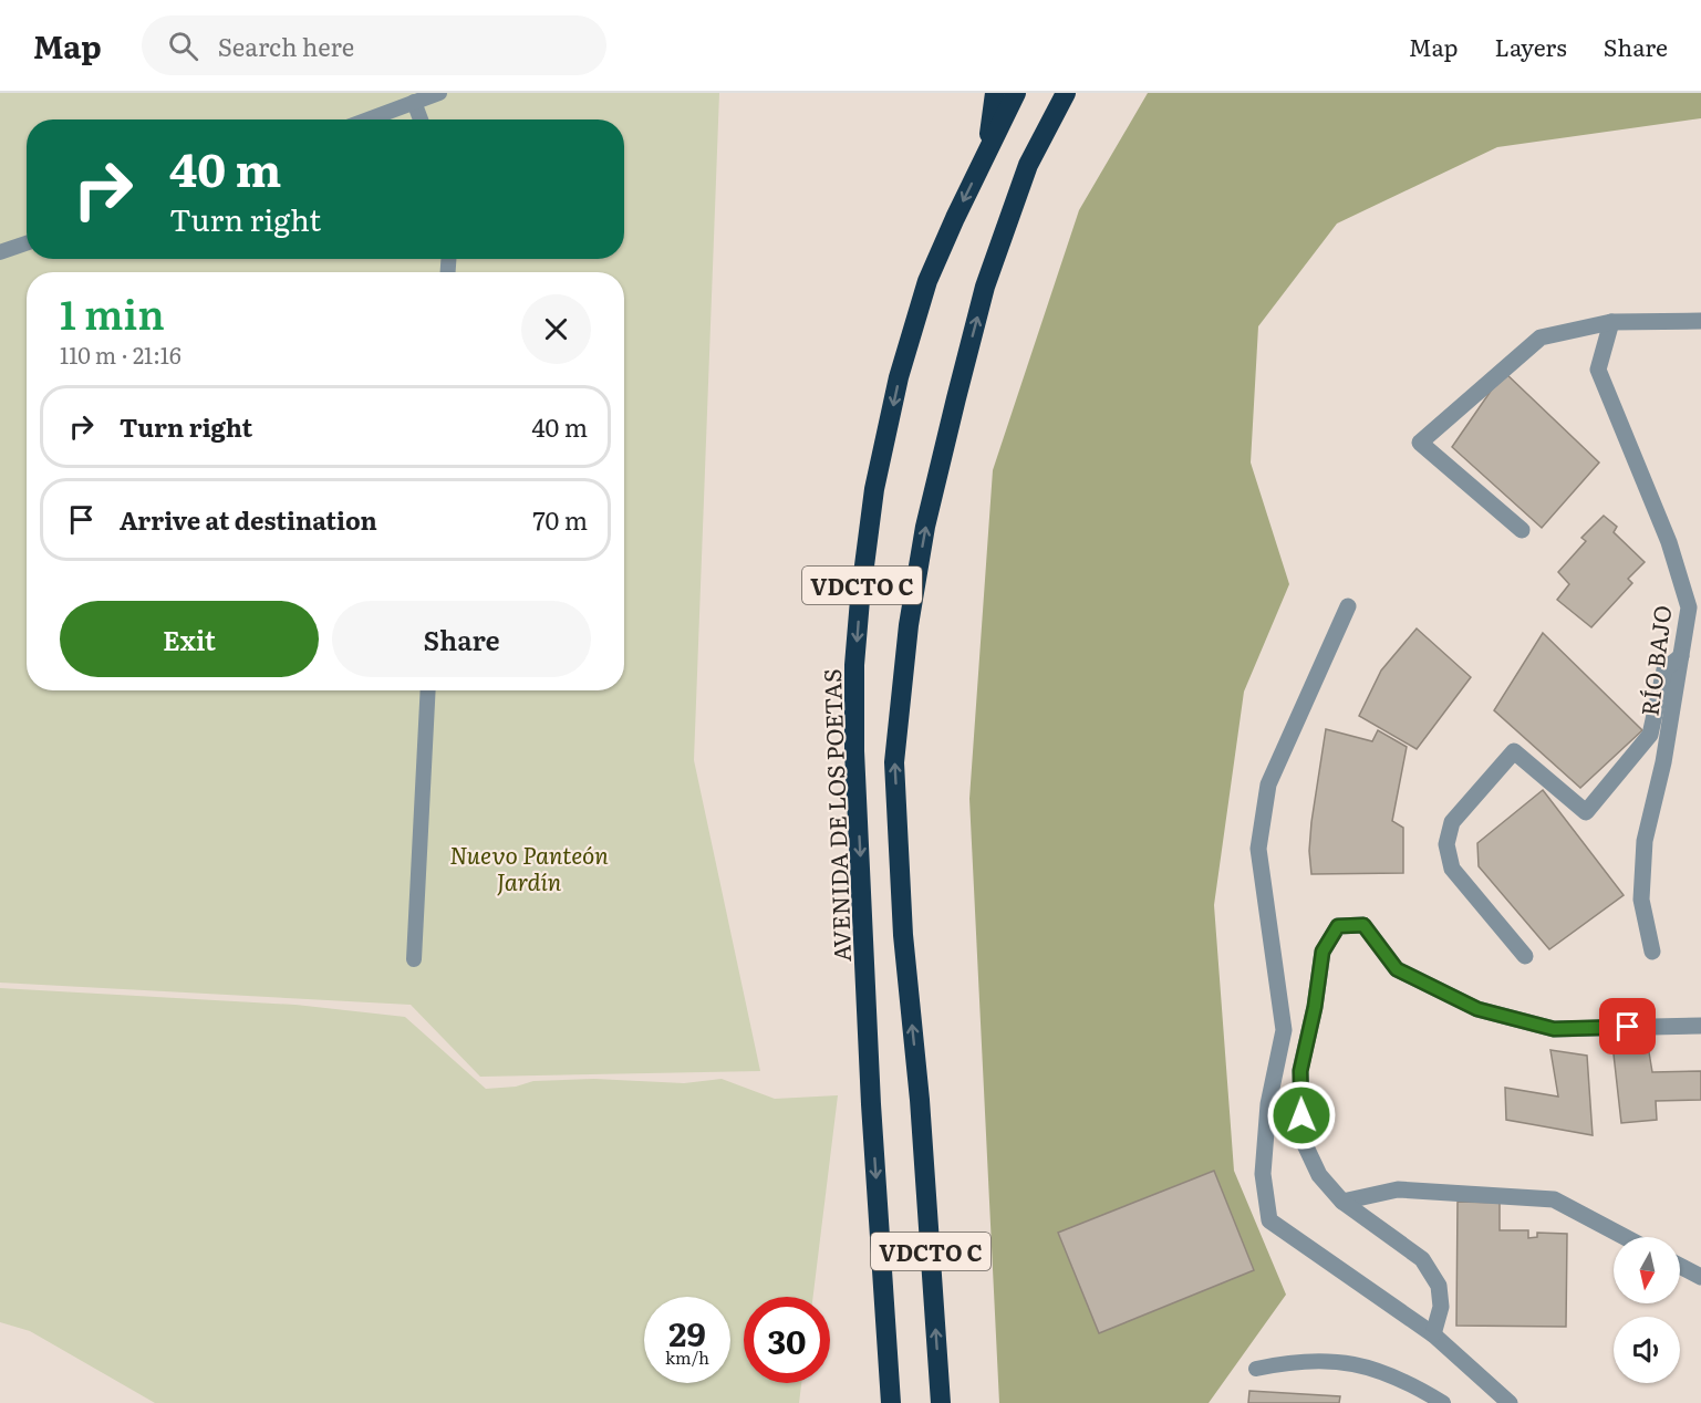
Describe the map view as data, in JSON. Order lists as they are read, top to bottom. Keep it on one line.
{"streets":{"highway":["VDCTO C","AVENIDA DE LOS POETAS"],"street":["RÍO BAJO"]},"parks":["Nuevo Panteón Jardín"],"north":"bottom","page":{"header":"Map","search":"Search here","nav":["Map","Layers","Share"],"turn":["40 m","Turn right"],"heading":["1 min","110 m · 21:16"],"list":[{"name":"Turn right","value":"40 m"},{"name":"Arrive at destination","value":"70 m"}],"buttons":["Exit","Share"],"speed":"29 km/h","limit":"30"}}
